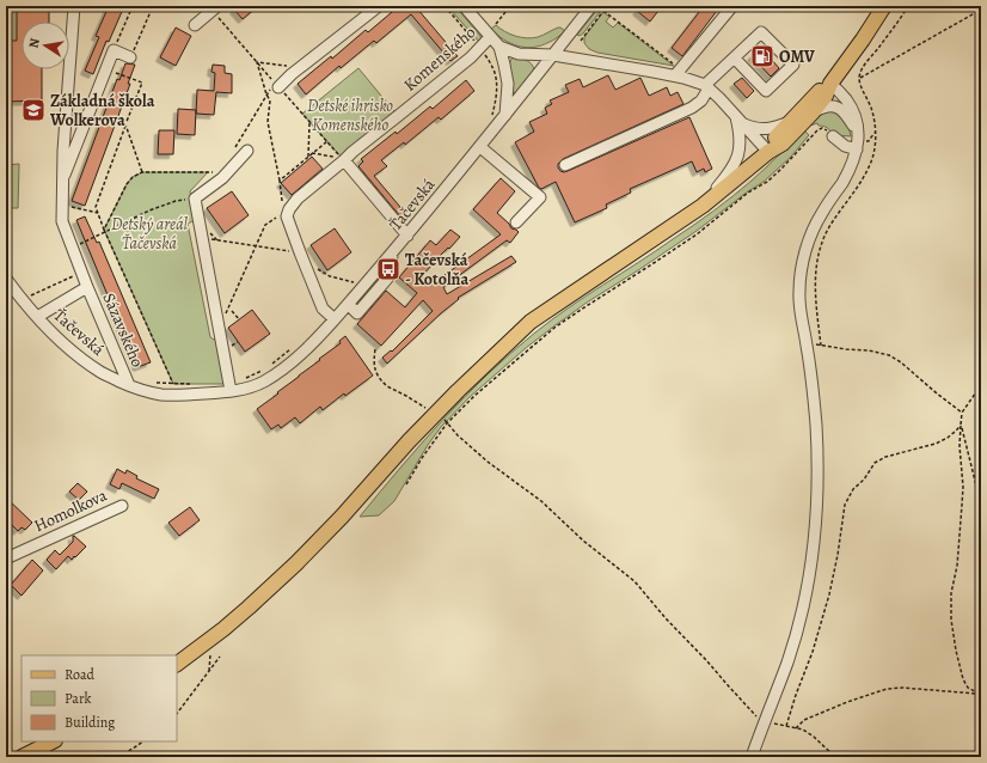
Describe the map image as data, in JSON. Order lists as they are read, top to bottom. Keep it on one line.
{"streets":{"street":["Komenského","Ťačevská","Sázavského","Homolkova"]},"crossings":[["Komenského","Ťačevská"],["Ťačevská","Sázavského"]],"parks":["Detské ihrisko Komenského","Detský areál Ťačevská"],"places":{"fuel station":["OMV"],"school or university":["Základná škola Wolkerova"],"bus stop":["Tačevská - Kotolňa"]},"legend":["Road","Park","Building"],"north":"left"}
